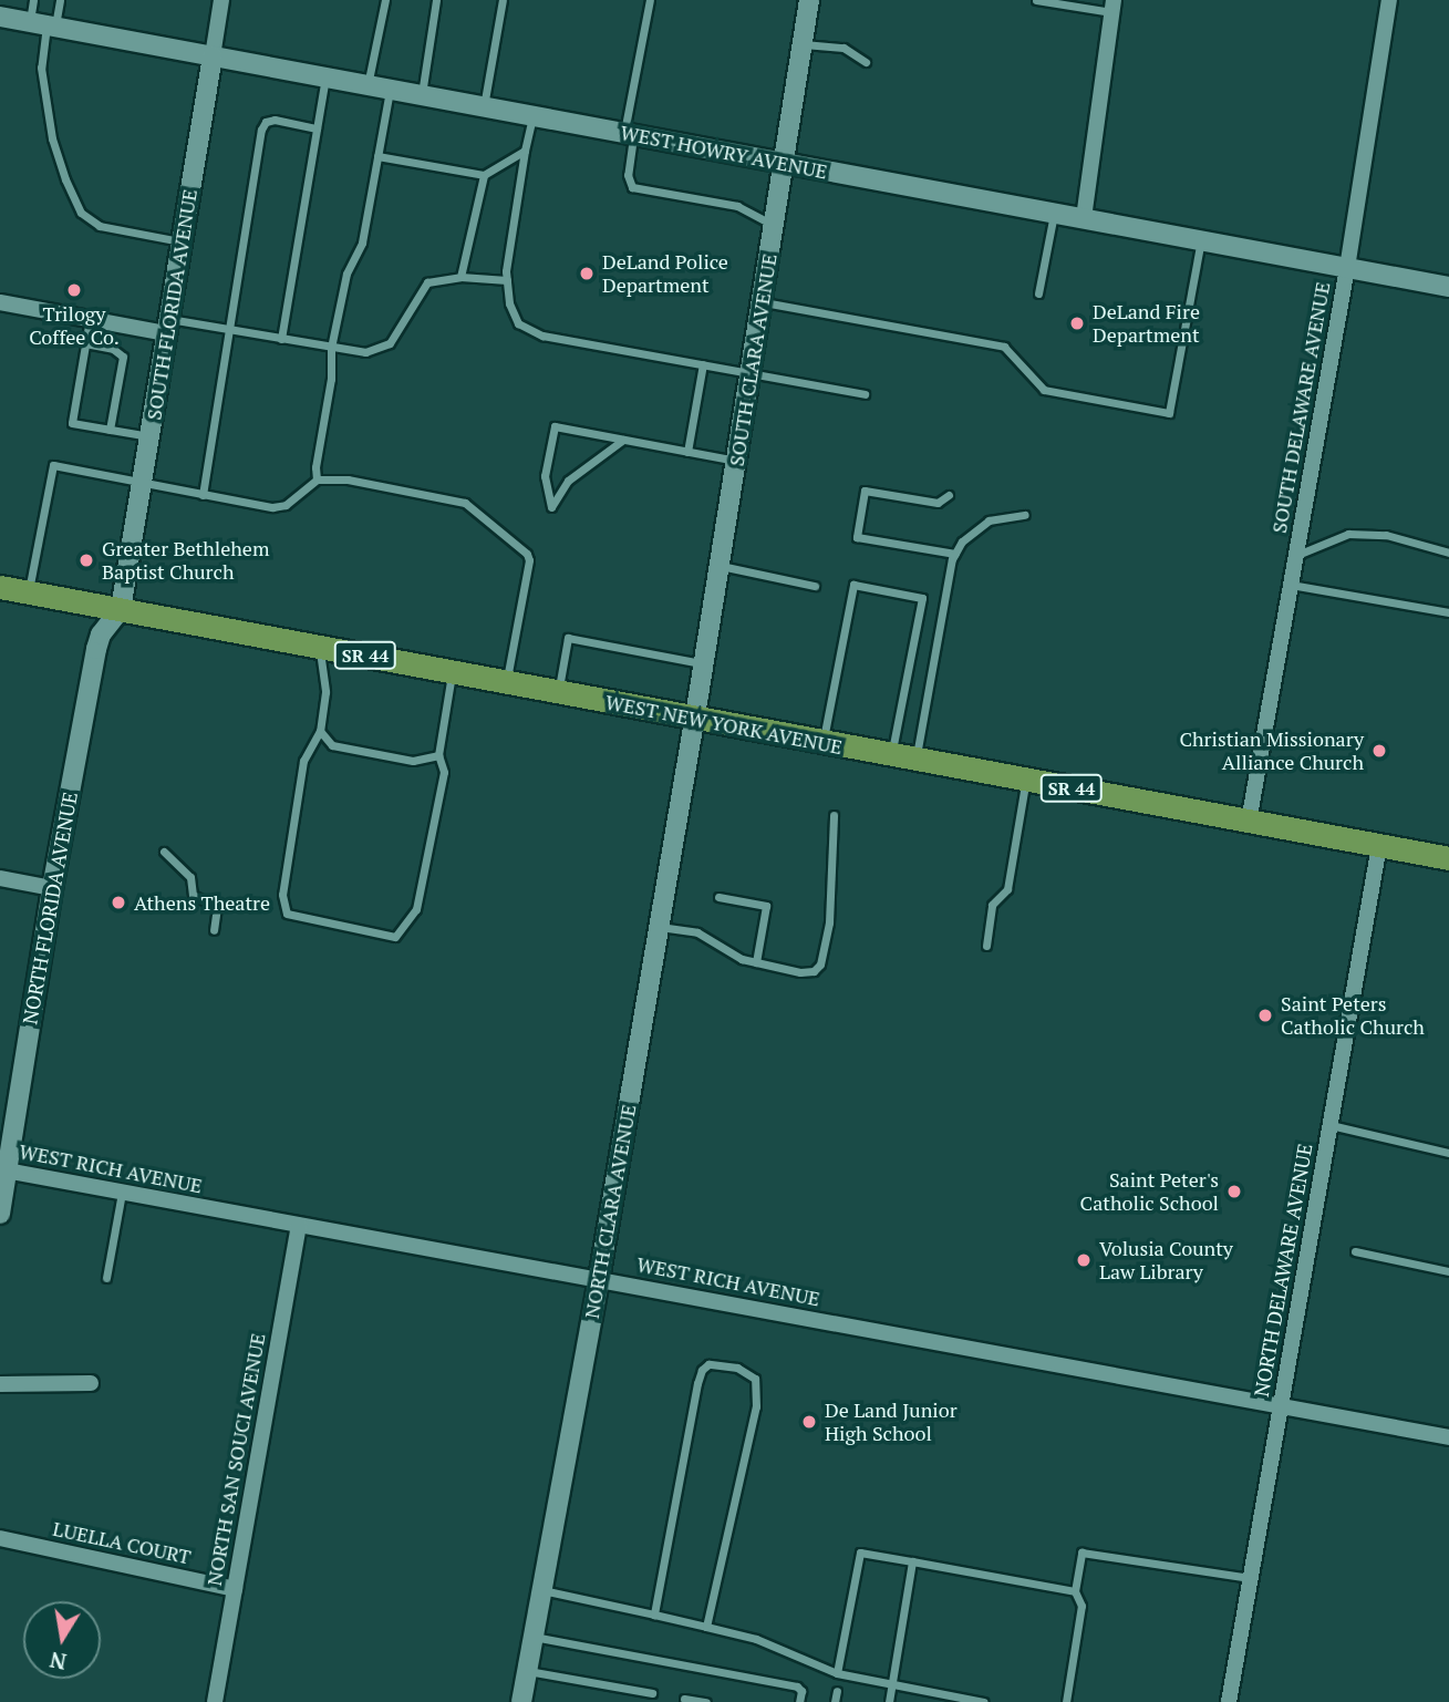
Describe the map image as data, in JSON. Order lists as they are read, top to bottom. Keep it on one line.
{"streets":{"main road":["SR 44","WEST NEW YORK AVENUE"],"street":["WEST HOWRY AVENUE","SOUTH FLORIDA AVENUE","SOUTH CLARA AVENUE","SOUTH DELAWARE AVENUE","NORTH FLORIDA AVENUE","WEST RICH AVENUE","NORTH CLARA AVENUE","NORTH DELAWARE AVENUE","NORTH SAN SOUCI AVENUE","LUELLA COURT"]},"crossings":[["WEST HOWRY AVENUE","SOUTH FLORIDA AVENUE"],["WEST HOWRY AVENUE","SOUTH CLARA AVENUE"],["WEST HOWRY AVENUE","SOUTH DELAWARE AVENUE"],["SOUTH FLORIDA AVENUE","WEST NEW YORK AVENUE"],["SOUTH FLORIDA AVENUE","NORTH FLORIDA AVENUE"],["SOUTH CLARA AVENUE","WEST NEW YORK AVENUE"],["SOUTH CLARA AVENUE","NORTH CLARA AVENUE"],["SOUTH DELAWARE AVENUE","WEST NEW YORK AVENUE"],["WEST NEW YORK AVENUE","NORTH FLORIDA AVENUE"],["WEST NEW YORK AVENUE","NORTH CLARA AVENUE"],["WEST NEW YORK AVENUE","NORTH DELAWARE AVENUE"],["NORTH FLORIDA AVENUE","WEST RICH AVENUE"],["WEST RICH AVENUE","NORTH CLARA AVENUE"],["WEST RICH AVENUE","NORTH DELAWARE AVENUE"],["WEST RICH AVENUE","NORTH SAN SOUCI AVENUE"],["NORTH SAN SOUCI AVENUE","LUELLA COURT"]],"places":["DeLand Police Department","Trilogy Coffee Co.","DeLand Fire Department","Greater Bethlehem Baptist Church","Christian Missionary Alliance Church","Athens Theatre","Saint Peters Catholic Church","Saint Peter's Catholic School","Volusia County Law Library","De Land Junior High School"],"north":"bottom"}
